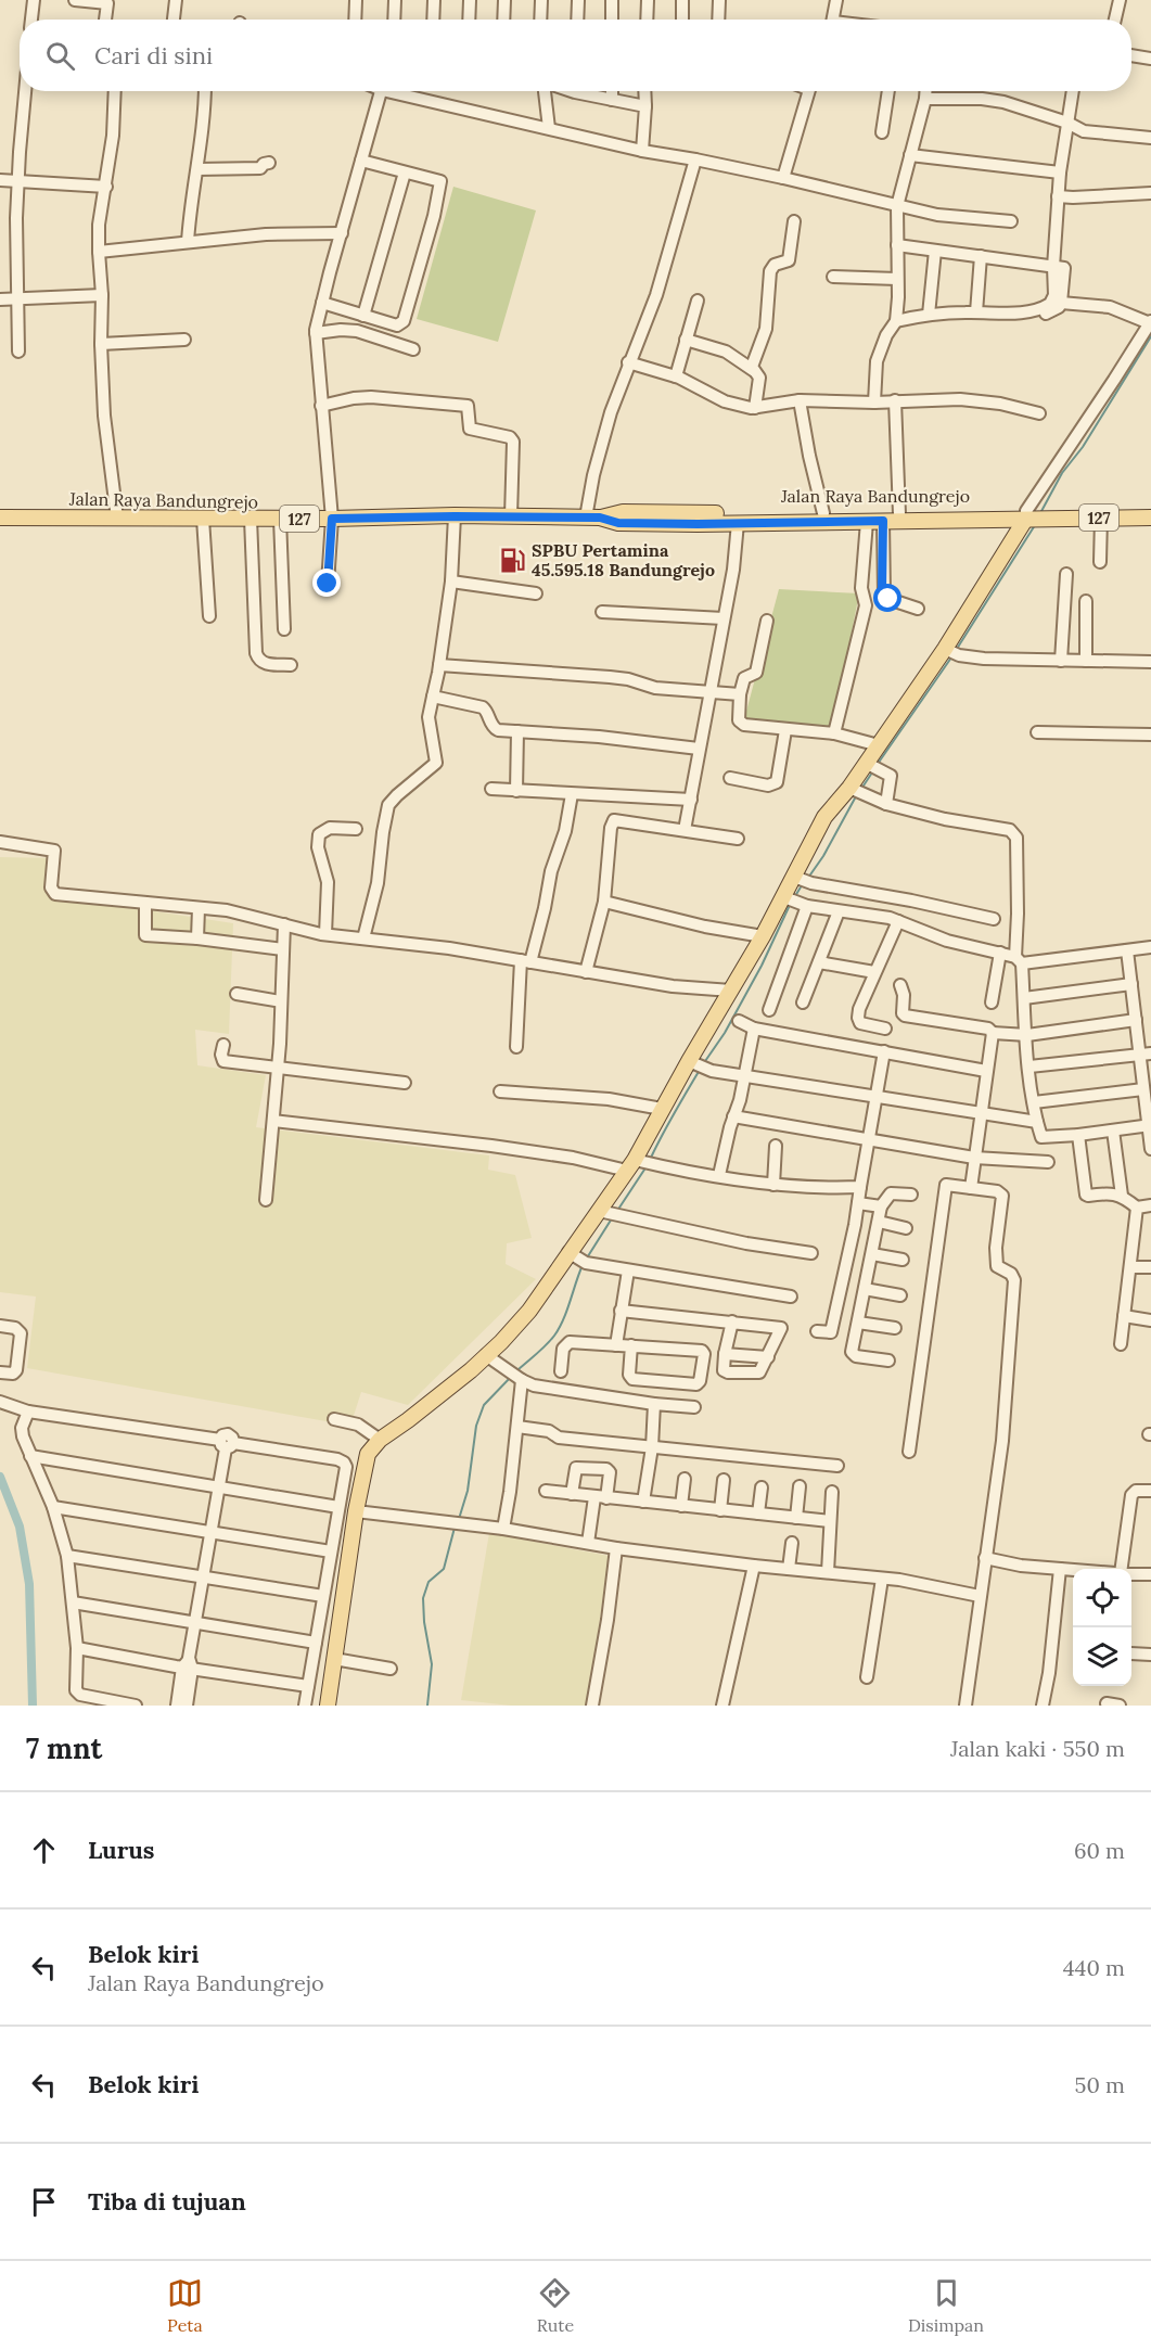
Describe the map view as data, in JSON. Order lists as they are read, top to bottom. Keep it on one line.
{"streets":{"main road":["Jalan Raya Bandungrejo","127"]},"places":{"fuel station":["SPBU Pertamina 45.595.18 Bandungrejo"]},"page":{"search":"Cari di sini","heading":["7 mnt","Jalan kaki · 550 m"],"list":[["Lurus","60 m"],["Belok kiri","Jalan Raya Bandungrejo","440 m"],["Belok kiri","50 m"],"Tiba di tujuan"],"nav":["Peta","Rute","Disimpan"]}}
